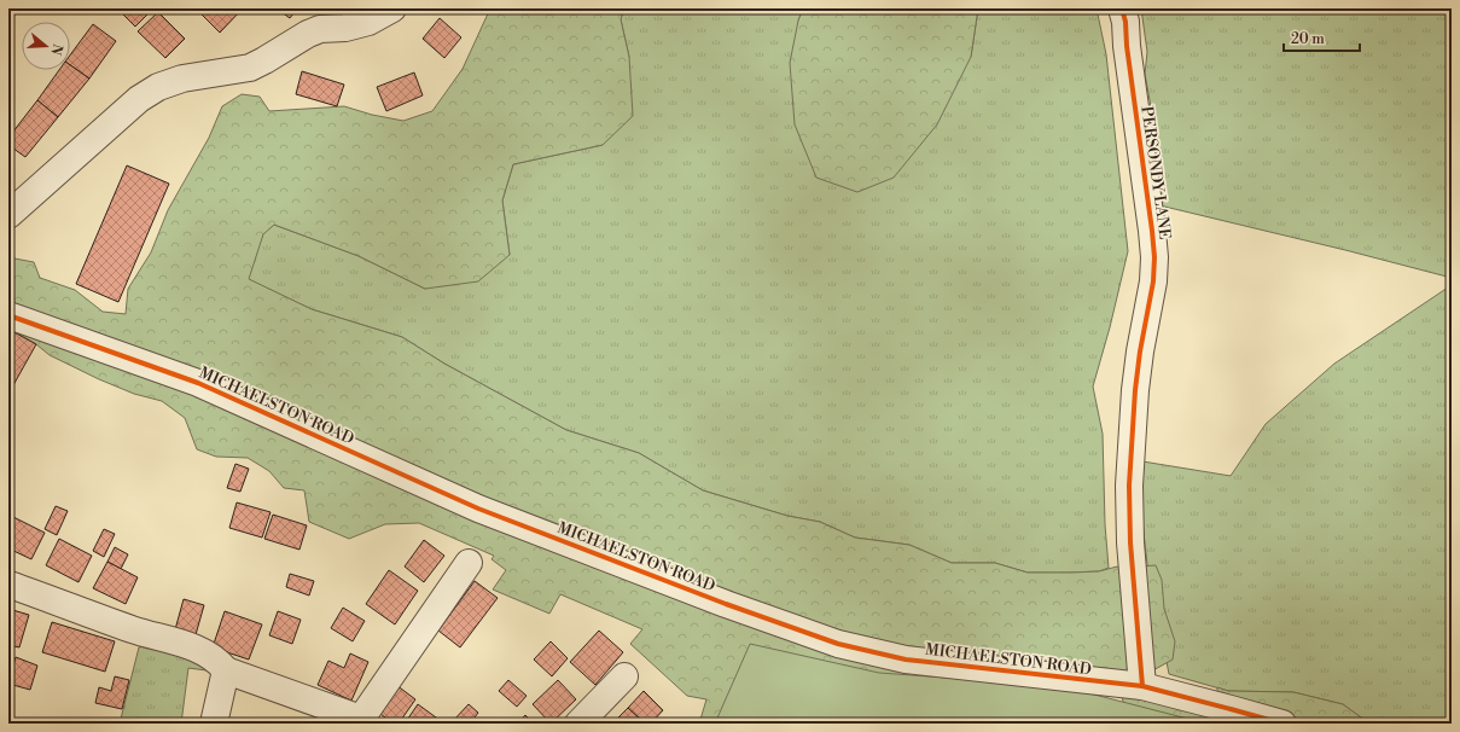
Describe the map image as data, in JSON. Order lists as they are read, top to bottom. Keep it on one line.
{"streets":{"street":["PERSONDY LANE","MICHAELSTON ROAD"]},"crossings":[["PERSONDY LANE","MICHAELSTON ROAD"]],"scale_bar":"20 m","north":"right"}
